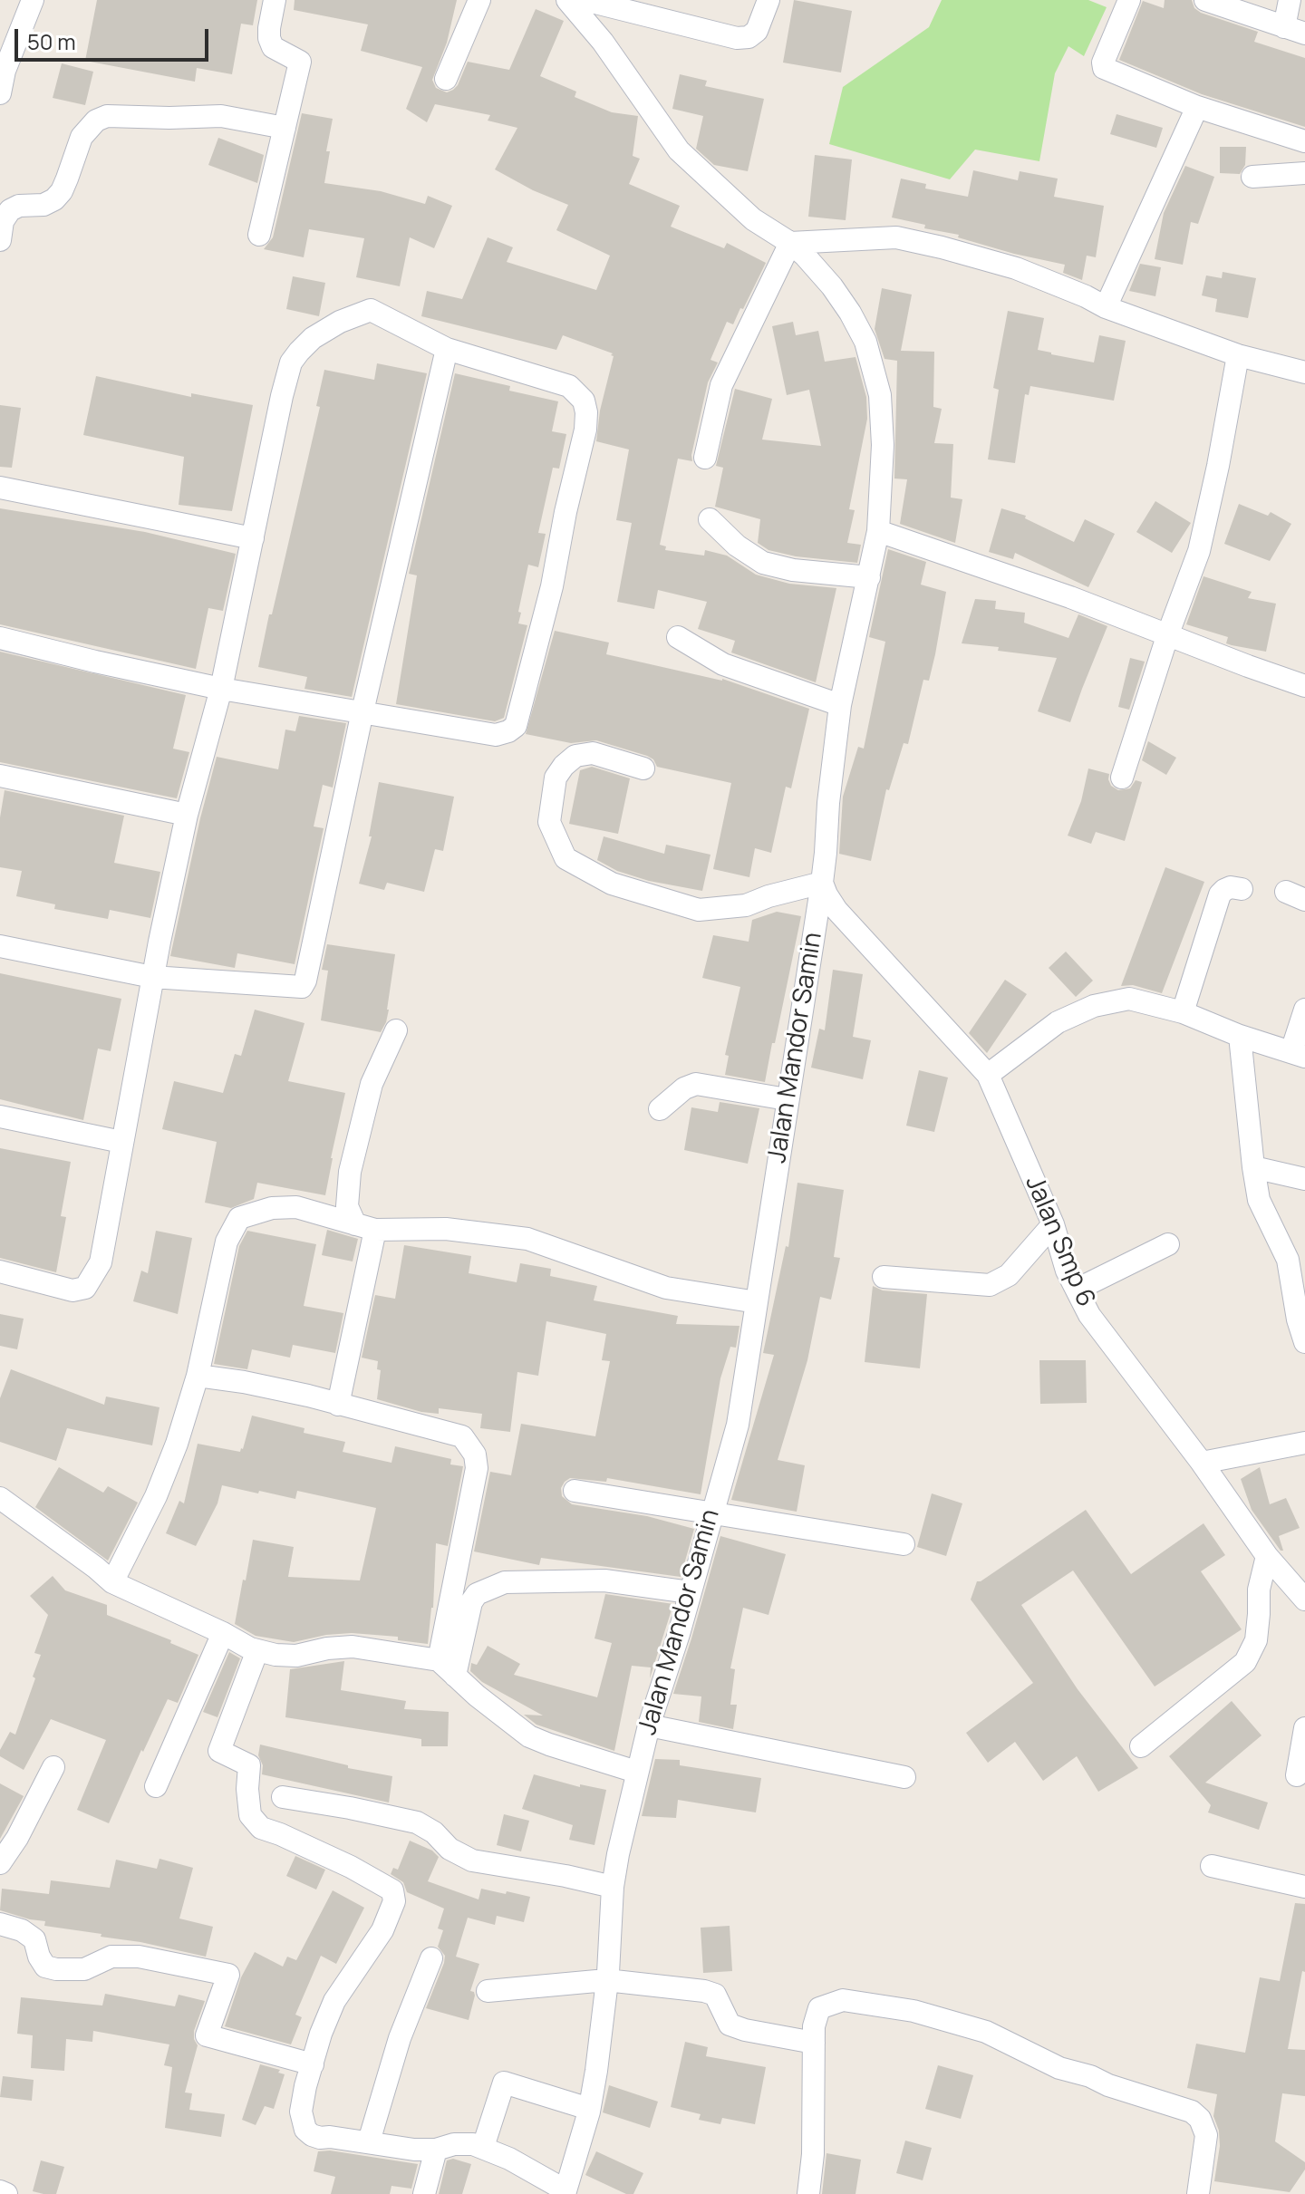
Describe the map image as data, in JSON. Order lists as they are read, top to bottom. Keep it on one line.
{"streets":{"street":["Jalan Mandor Samin","Jalan Smp 6"]},"crossings":[["Jalan Mandor Samin","Jalan Smp 6"]],"scale_bar":"50 m"}
